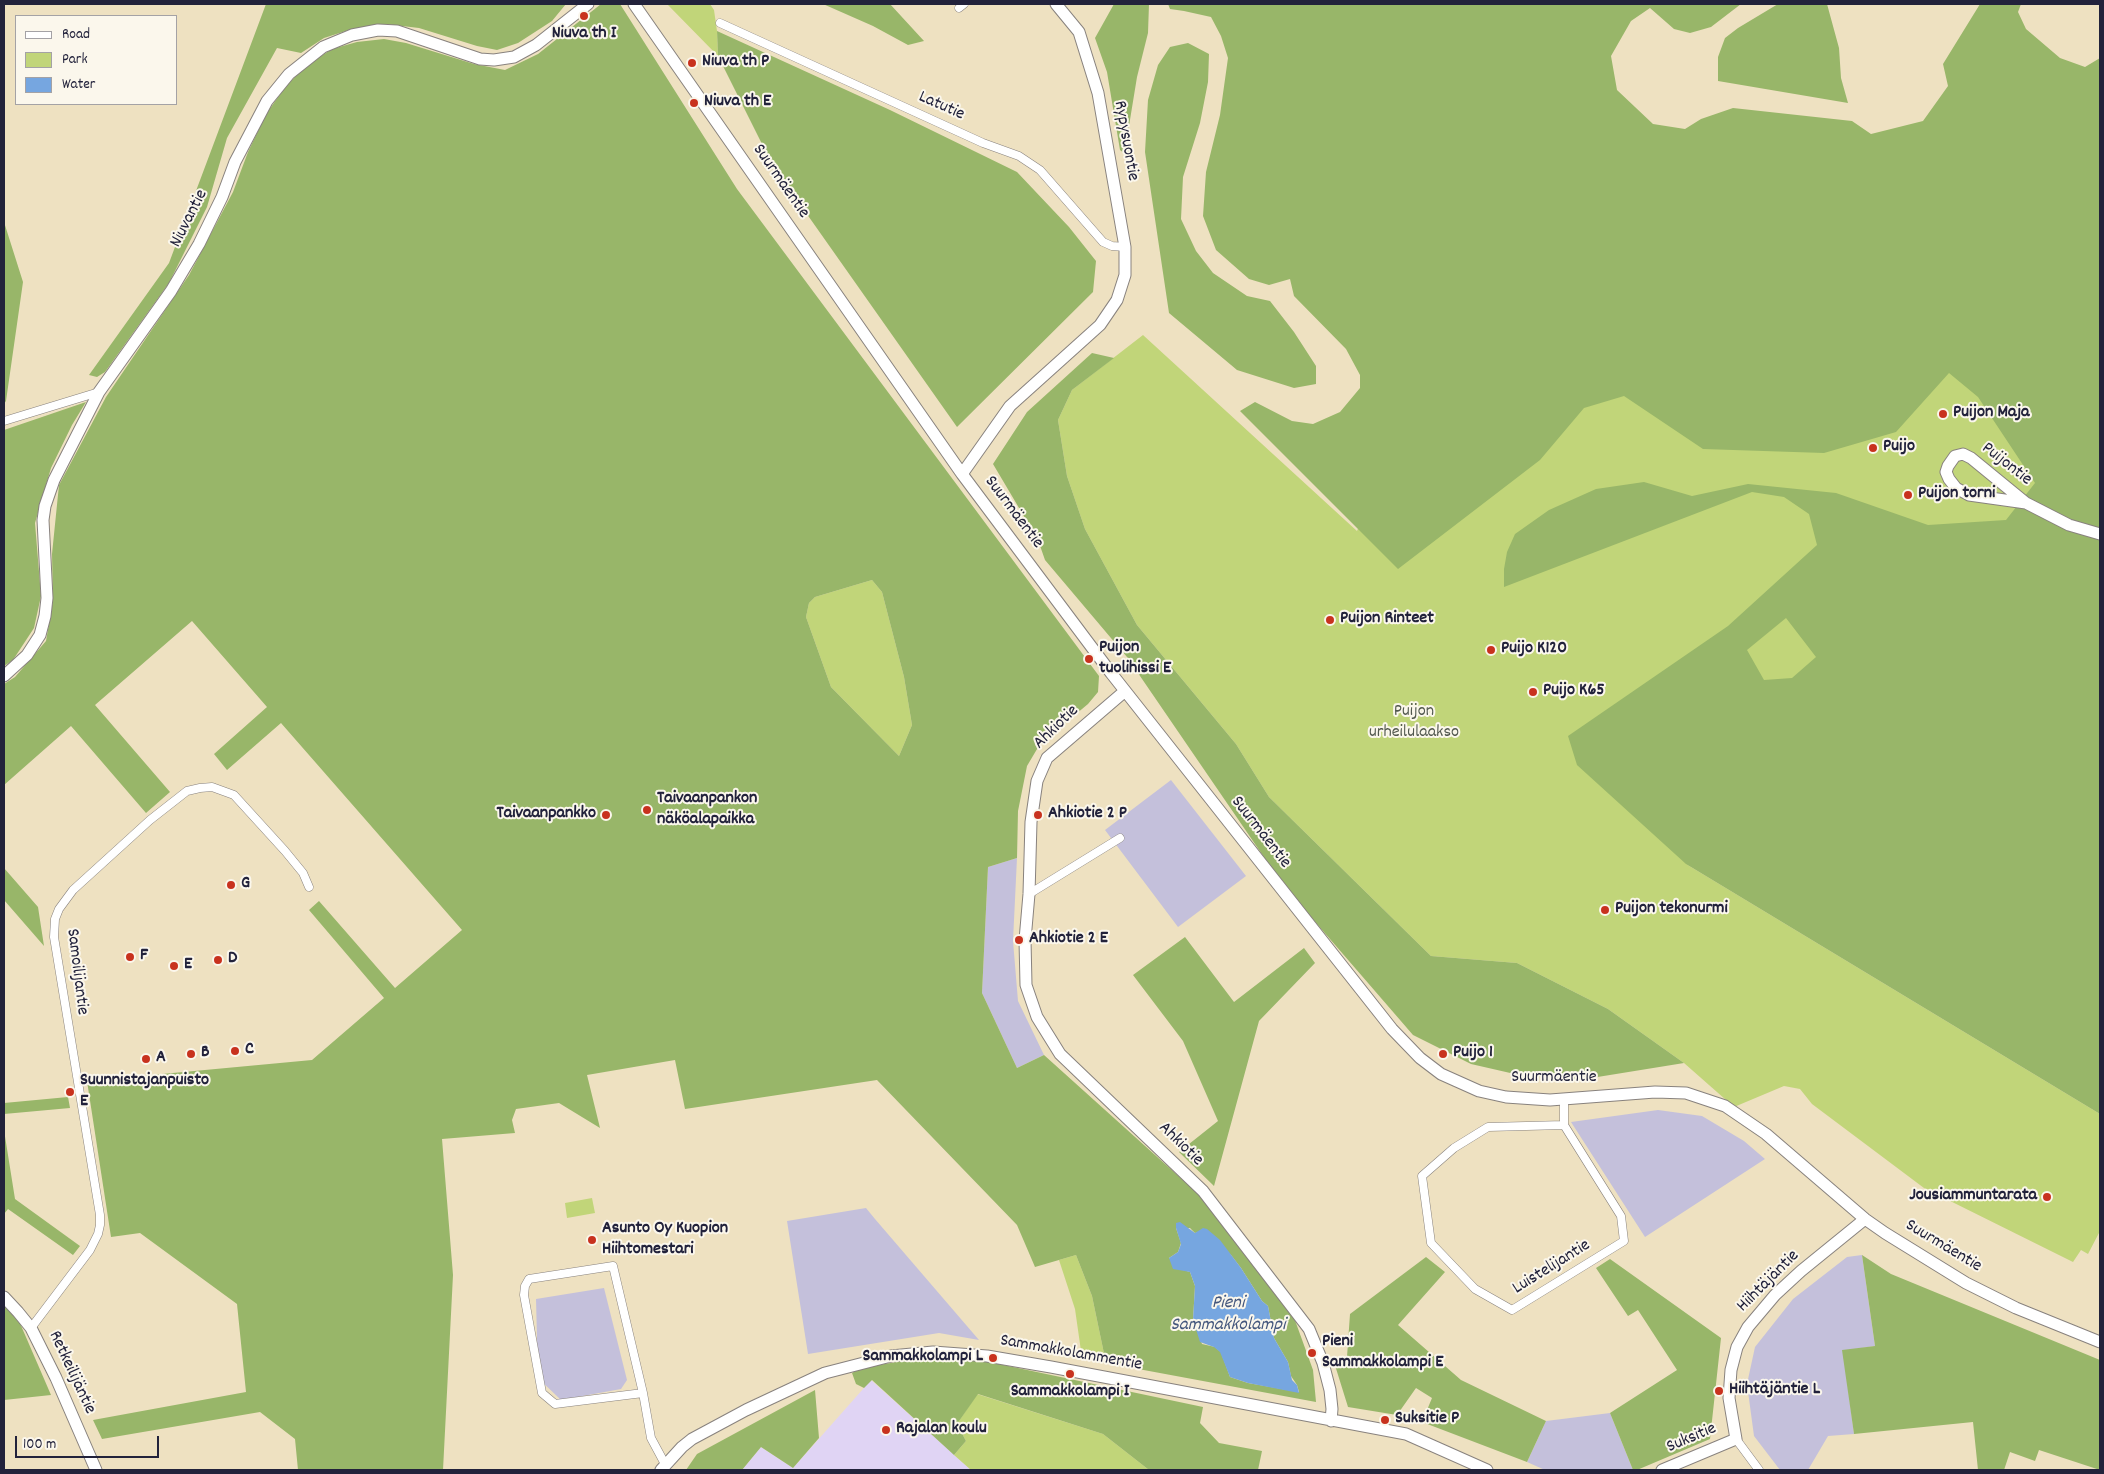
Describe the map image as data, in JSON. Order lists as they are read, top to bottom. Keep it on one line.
{"streets":{"street":["Latutie","Rypysuontie","Suurmäentie","Niuvantie","Puijontie","Ahkiotie","Samoilijantie","Luistelijantie","Hiihtäjäntie","Sammakkolammentie","Retkeilijäntie","Suksitie"]},"crossings":[["Latutie","Rypysuontie"],["Rypysuontie","Suurmäentie"],["Suurmäentie","Ahkiotie"],["Suurmäentie","Hiihtäjäntie"],["Ahkiotie","Sammakkolammentie"],["Samoilijantie","Retkeilijäntie"],["Hiihtäjäntie","Suksitie"]],"water":["Pieni Sammakkolampi"],"parks":["Puijon urheilulaakso"],"places":["Niuva th I","Niuva th P","Niuva th E","Puijon Maja","Puijo","Puijon torni","Puijon Rinteet","Puijo K120","Puijon tuolihissi E","Puijo K65","Taivaanpankon näköalapaikka","Taivaanpankko","Ahkiotie 2 P","G","Puijon tekonurmi","Ahkiotie 2 E","F","D","E","C","B","Puijo 1","A","Suunnistajanpuisto E","Jousiammuntarata","Asunto Oy Kuopion Hiihtomestari","Pieni Sammakkolampi E","Sammakkolampi L","Sammakkolampi I","Hiihtäjäntie L","Suksitie P","Rajalan koulu"],"legend":["Road","Park","Water"],"scale_bar":"100 m"}
